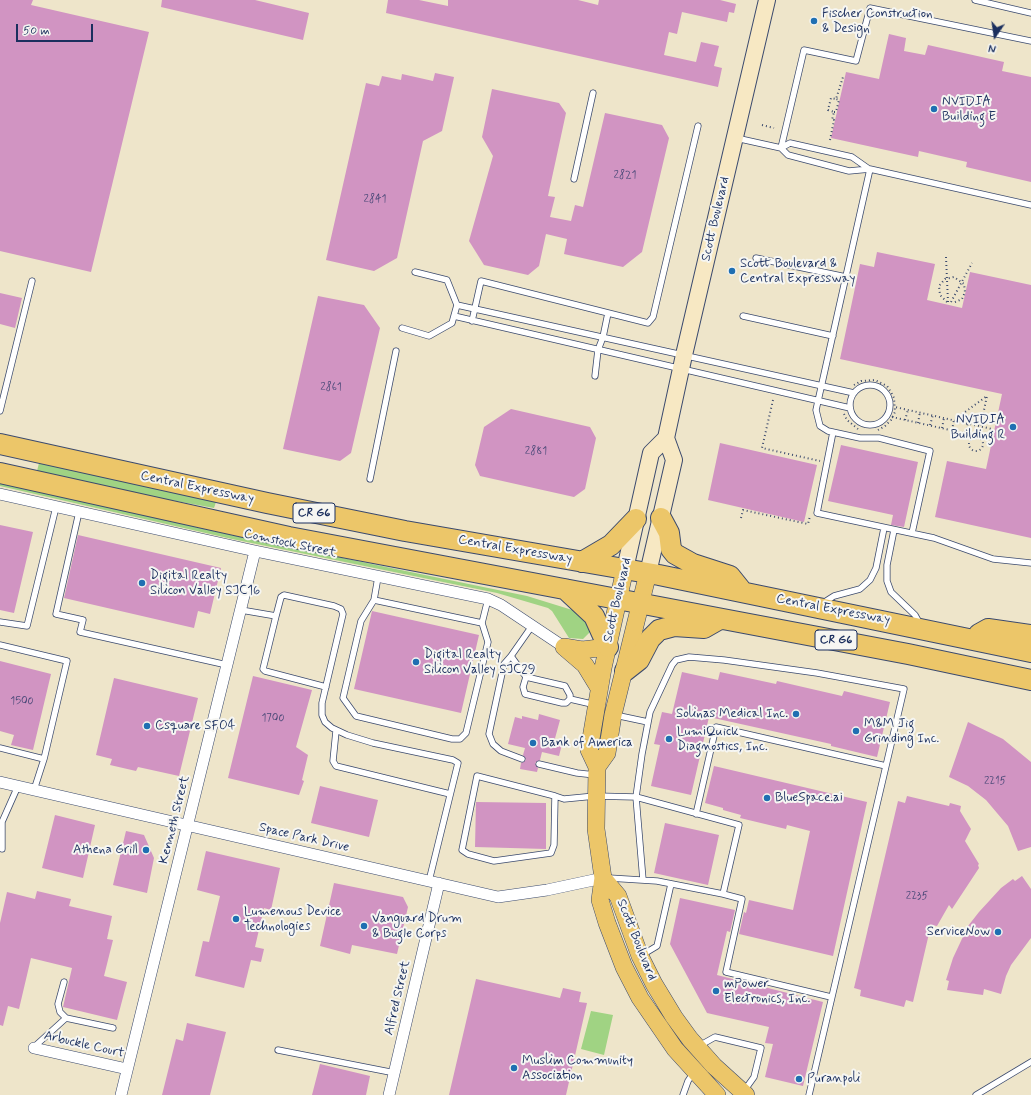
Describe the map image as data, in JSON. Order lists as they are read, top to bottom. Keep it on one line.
{"streets":{"highway":["Central Expressway","CR G6"],"main road":["Scott Boulevard"],"street":["Comstock Street","Kenneth Street","Space Park Drive","Alfred Street","Arbuckle Court"]},"crossings":[["Scott Boulevard","Central Expressway"],["Scott Boulevard","CR G6"],["Scott Boulevard","Space Park Drive"],["Comstock Street","Kenneth Street"],["Kenneth Street","Space Park Drive"],["Kenneth Street","Arbuckle Court"],["Space Park Drive","Alfred Street"]],"places":["Fischer Construction & Design","NVIDIA Building E","Scott Boulevard & Central Expressway","NVIDIA Building R","Digital Realty Silicon Valley SJC16","Digital Realty Silicon Valley SJC29","Solinas Medical Inc.","Csquare SFO4","M&M Jig Grinding Inc.","LumiQuick Diagnostics, Inc.","Bank of America","BlueSpace.ai","Athena Grill","Lumenous Device Technologies","Vanguard Drum & Bugle Corps","ServiceNow","mPower Electronics, Inc.","Muslim Community Association","Puranpoli"],"house_numbers":["2821","2841","2861","2881","1500","1700","2215","2235"],"scale_bar":"50 m","north":"bottom"}
